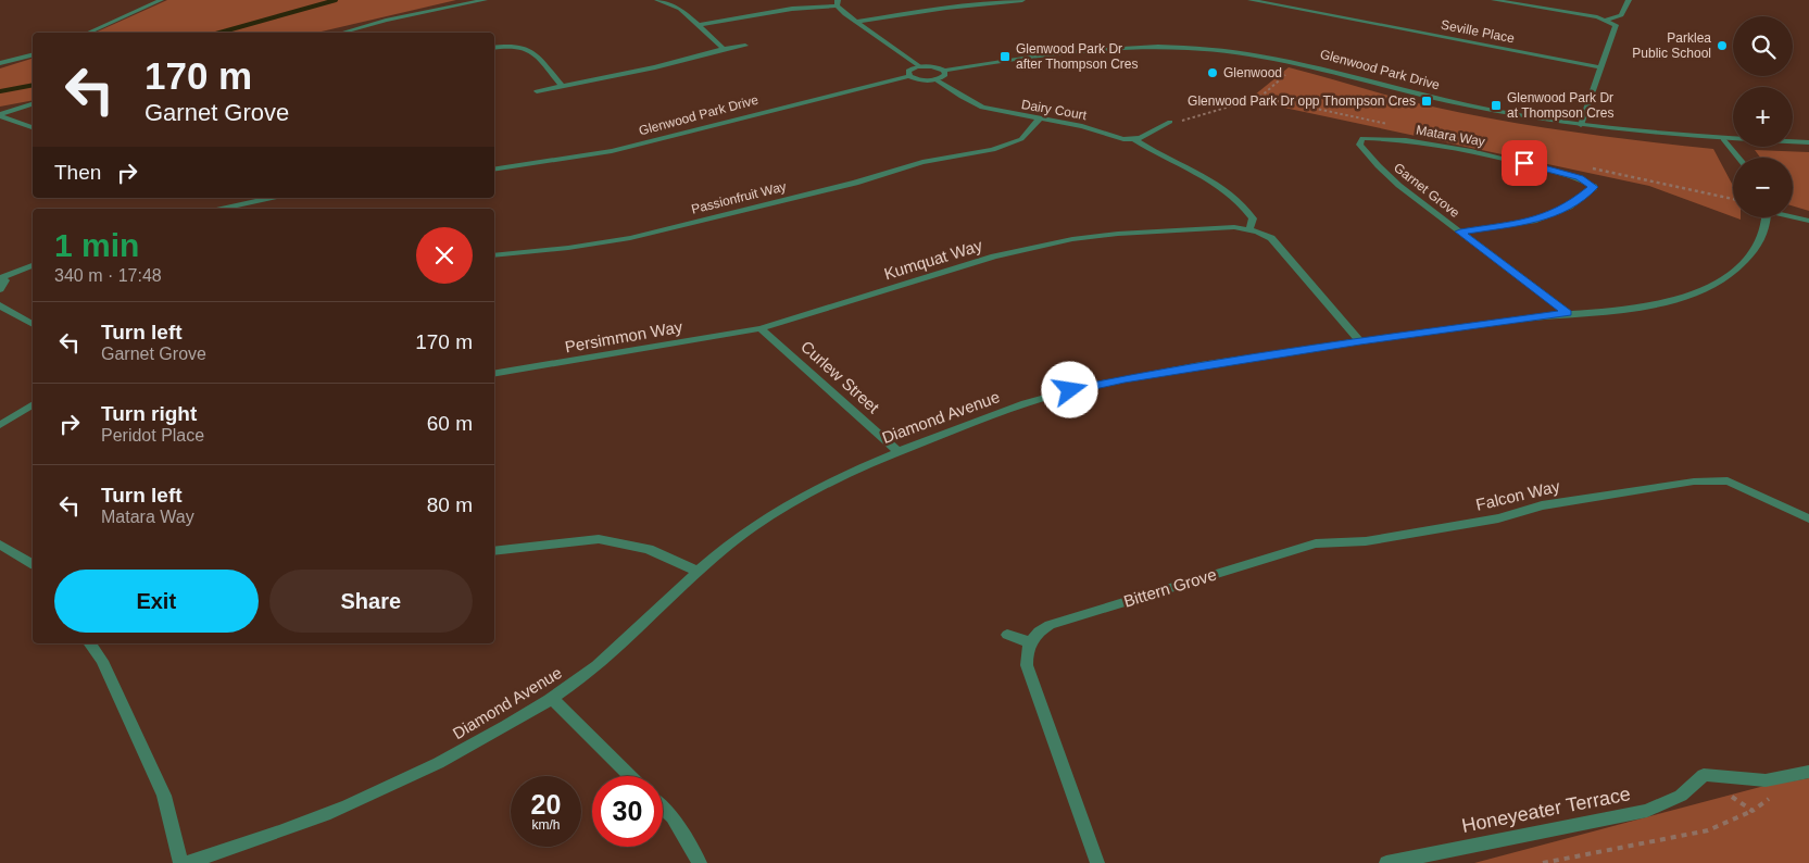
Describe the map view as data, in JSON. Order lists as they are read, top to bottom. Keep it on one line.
{"streets":{"street":["Seville Place","Glenwood Park Drive","Dairy Court","Matara Way","Garnet Grove","Passionfruit Way","Kumquat Way","Persimmon Way","Curlew Street","Diamond Avenue","Falcon Way","Bittern Grove","Honeyeater Terrace"]},"crossings":[["Dairy Court","Passionfruit Way"],["Dairy Court","Kumquat Way"],["Matara Way","Garnet Grove"],["Garnet Grove","Diamond Avenue"],["Kumquat Way","Persimmon Way"],["Kumquat Way","Curlew Street"],["Persimmon Way","Curlew Street"],["Curlew Street","Diamond Avenue"],["Falcon Way","Bittern Grove"]],"places":{"other":["Parklea Public School","Glenwood"],"transit":["Glenwood Park Dr after Thompson Cres","Glenwood Park Dr opp Thompson Cres","Glenwood Park Dr at Thompson Cres"]},"page":{"map_buttons":["+","−"],"turn":["170 m","Garnet Grove"],"then":"Then","heading":["1 min","340 m · 17:48"],"list":[{"name":"Turn left","note":"Garnet Grove","value":"170 m"},{"name":"Turn right","note":"Peridot Place","value":"60 m"},{"name":"Turn left","note":"Matara Way","value":"80 m"}],"buttons":["Exit","Share"],"speed":"20 km/h","limit":"30"}}
